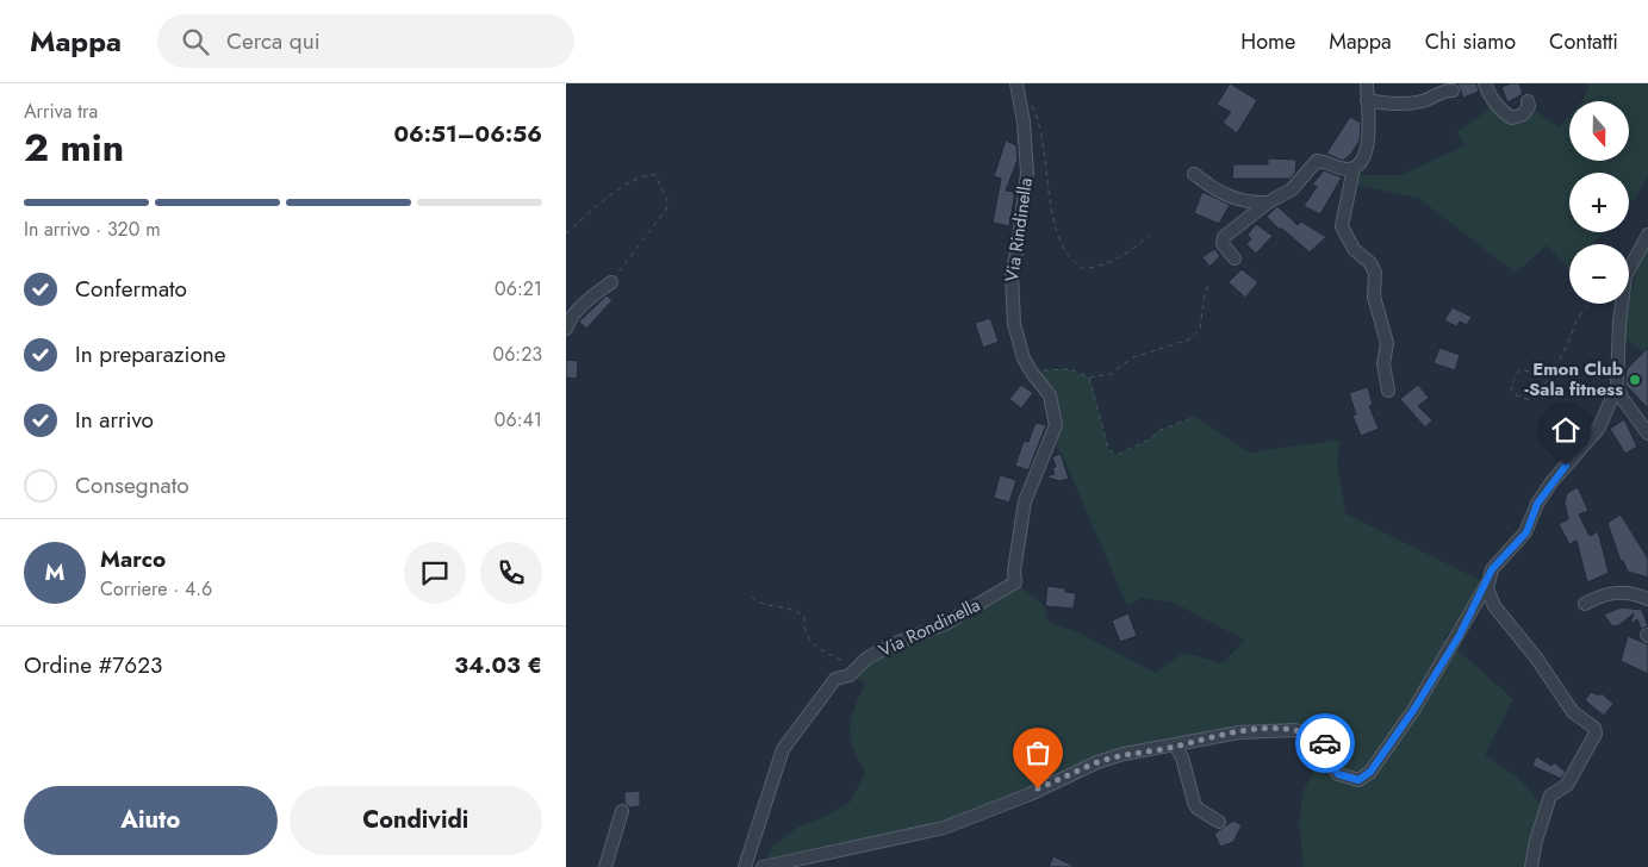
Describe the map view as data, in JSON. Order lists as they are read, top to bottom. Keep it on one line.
{"streets":{"street":["Via Rindinella","Via Rondinella"]},"crossings":[["Via Rindinella","Via Rondinella"]],"places":["Emon Club -Sala fitness"],"north":"bottom","page":{"header":"Mappa","search":"Cerca qui","nav":["Home","Mappa","Chi siamo","Contatti"],"heading":["2 min","Arriva tra","06:51–06:56"],"panel":["Marco","Corriere · 4.6","Ordine #7623","34.03 €"],"map_buttons":["+","−"],"bar":"In arrivo · 320 m","list":[["Confermato","06:21"],["In preparazione","06:23"],["In arrivo","06:41"],"Consegnato"],"round":"M","buttons":["Aiuto","Condividi"]}}
